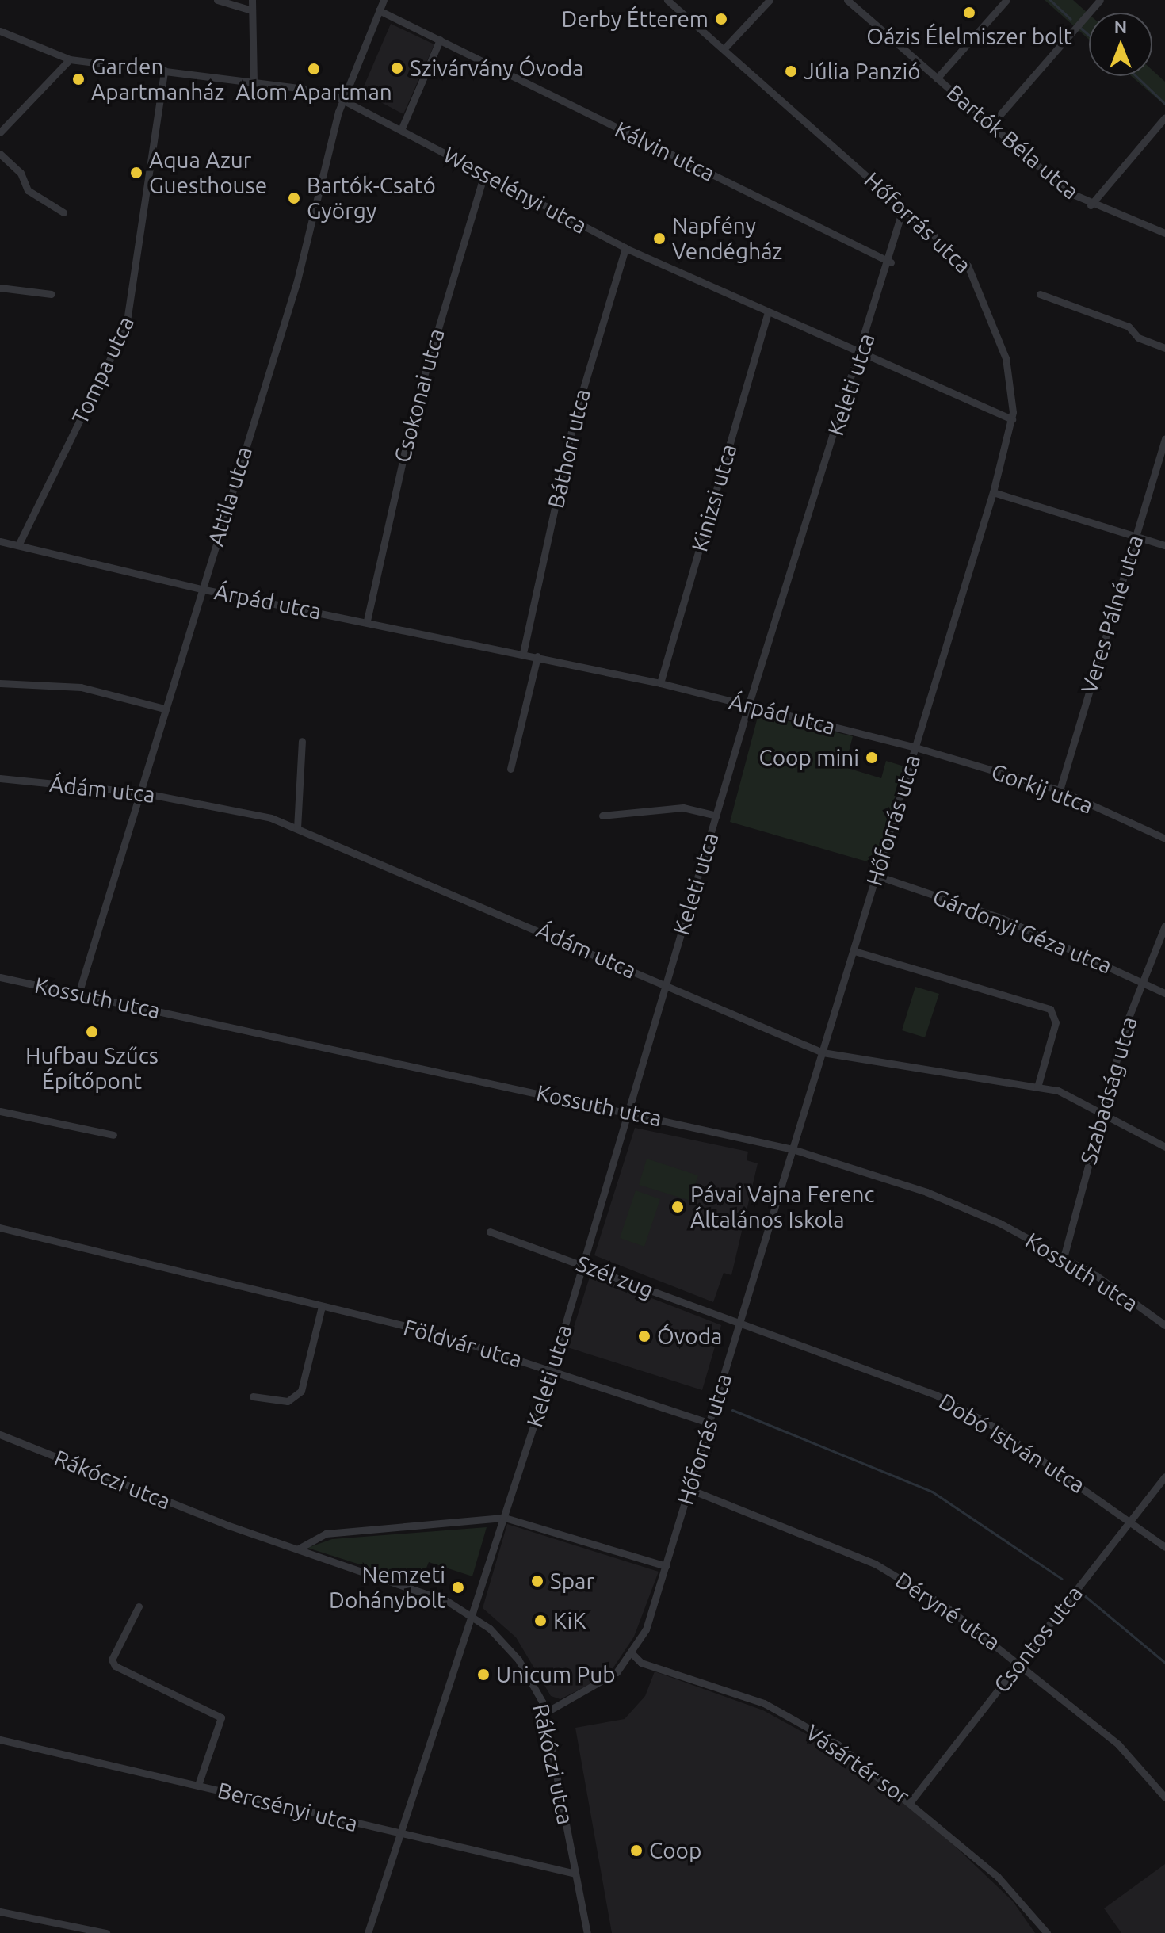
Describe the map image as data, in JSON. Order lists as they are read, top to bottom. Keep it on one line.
{"streets":{"street":["Bartók Béla utca","Kálvin utca","Wesselényi utca","Hőforrás utca","Tompa utca","Keleti utca","Csokonai utca","Báthori utca","Attila utca","Kinizsi utca","Árpád utca","Veres Pálné utca","Gorkij utca","Ádám utca","Gárdonyi Géza utca","Kossuth utca","Szabadság utca","Szél zug","Földvár utca","Dobó István utca","Rákóczi utca","Déryné utca","Csontos utca","Vásártér sor","Bercsényi utca"]},"crossings":[["Kálvin utca","Keleti utca"],["Kálvin utca","Attila utca"],["Wesselényi utca","Hőforrás utca"],["Wesselényi utca","Tompa utca"],["Wesselényi utca","Keleti utca"],["Wesselényi utca","Csokonai utca"],["Wesselényi utca","Báthori utca"],["Wesselényi utca","Attila utca"],["Wesselényi utca","Kinizsi utca"],["Hőforrás utca","Keleti utca"],["Hőforrás utca","Árpád utca"],["Hőforrás utca","Gorkij utca"],["Hőforrás utca","Ádám utca"],["Hőforrás utca","Gárdonyi Géza utca"],["Hőforrás utca","Kossuth utca"],["Hőforrás utca","Szél zug"],["Hőforrás utca","Földvár utca"],["Hőforrás utca","Dobó István utca"],["Hőforrás utca","Rákóczi utca"],["Hőforrás utca","Déryné utca"],["Hőforrás utca","Vásártér sor"],["Tompa utca","Árpád utca"],["Keleti utca","Árpád utca"],["Keleti utca","Ádám utca"],["Keleti utca","Kossuth utca"],["Keleti utca","Szél zug"],["Keleti utca","Földvár utca"],["Keleti utca","Rákóczi utca"],["Keleti utca","Bercsényi utca"],["Csokonai utca","Árpád utca"],["Báthori utca","Árpád utca"],["Attila utca","Árpád utca"],["Attila utca","Ádám utca"],["Attila utca","Kossuth utca"],["Kinizsi utca","Árpád utca"],["Árpád utca","Gorkij utca"],["Veres Pálné utca","Gorkij utca"],["Ádám utca","Szabadság utca"],["Gárdonyi Géza utca","Szabadság utca"],["Kossuth utca","Szabadság utca"],["Szél zug","Dobó István utca"],["Dobó István utca","Csontos utca"],["Rákóczi utca","Bercsényi utca"],["Déryné utca","Csontos utca"],["Csontos utca","Vásártér sor"]],"places":["Oázis Élelmiszer bolt","Derby Étterem","Szivárvány Óvoda","Alom Apartman","Júlia Panzió","Garden Apartmanház","Aqua Azur Guesthouse","Bartók-Csató György","Napfény Vendégház","Coop mini","Hufbau Szűcs Építőpont","Pávai Vajna Ferenc Általános Iskola","Óvoda","Spar","Nemzeti Dohánybolt","KiK","Unicum Pub","Coop"],"north":"top"}
